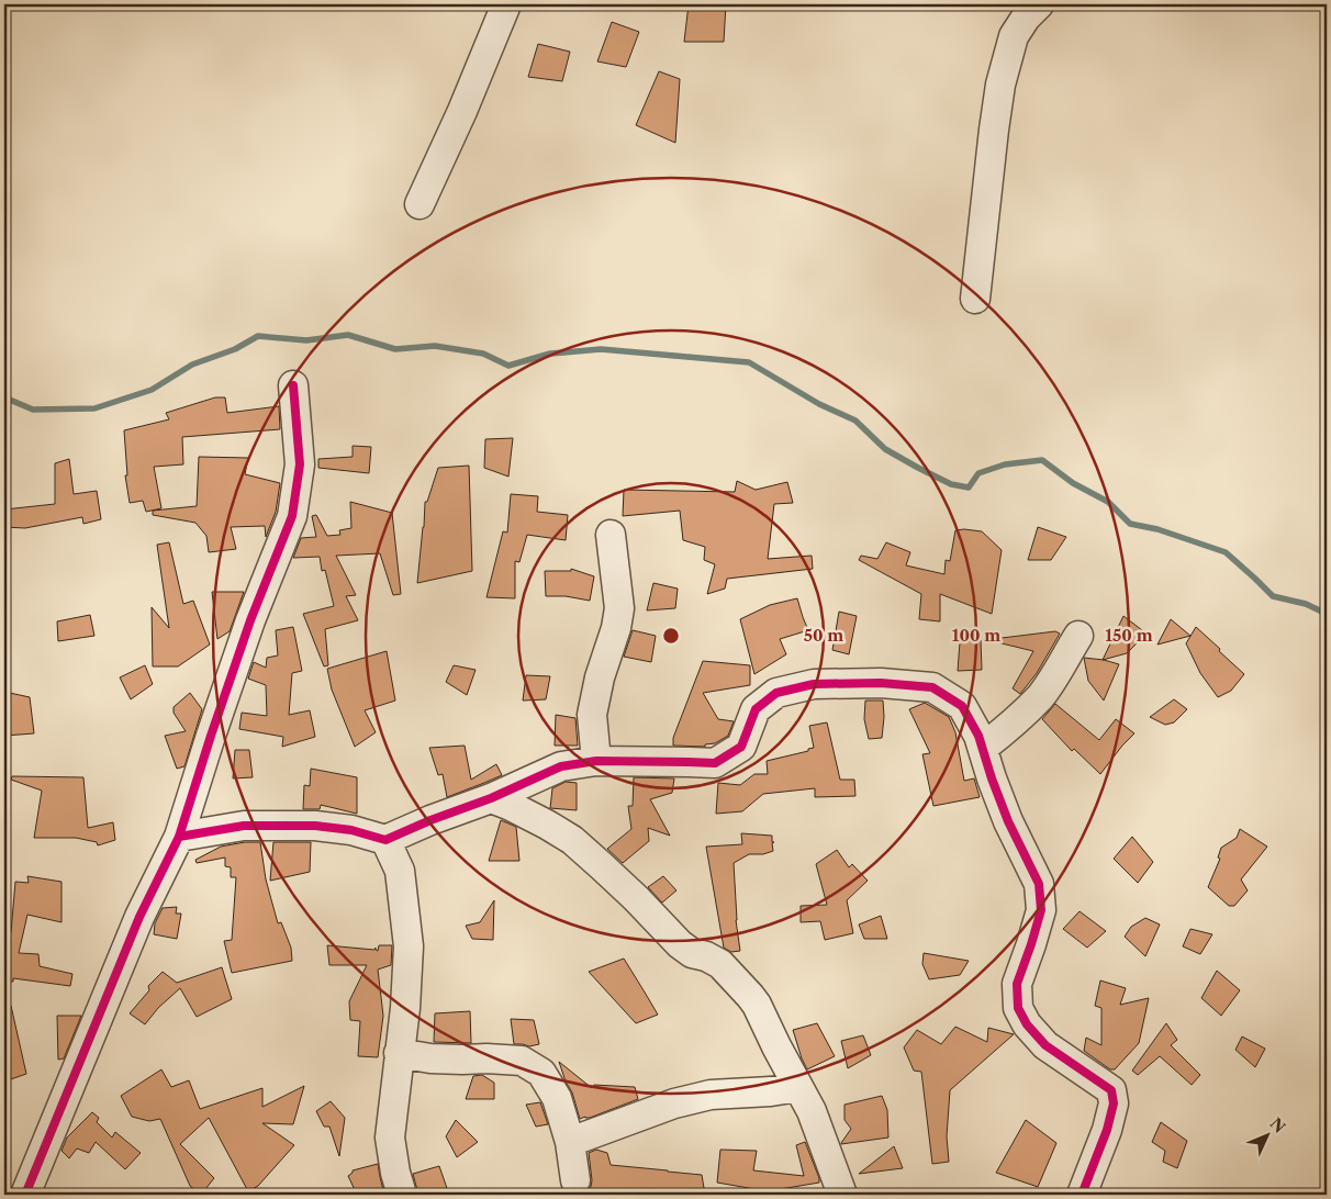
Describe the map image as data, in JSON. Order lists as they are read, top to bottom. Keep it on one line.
{"north":"top right","rings":["50 m","100 m","150 m"]}
